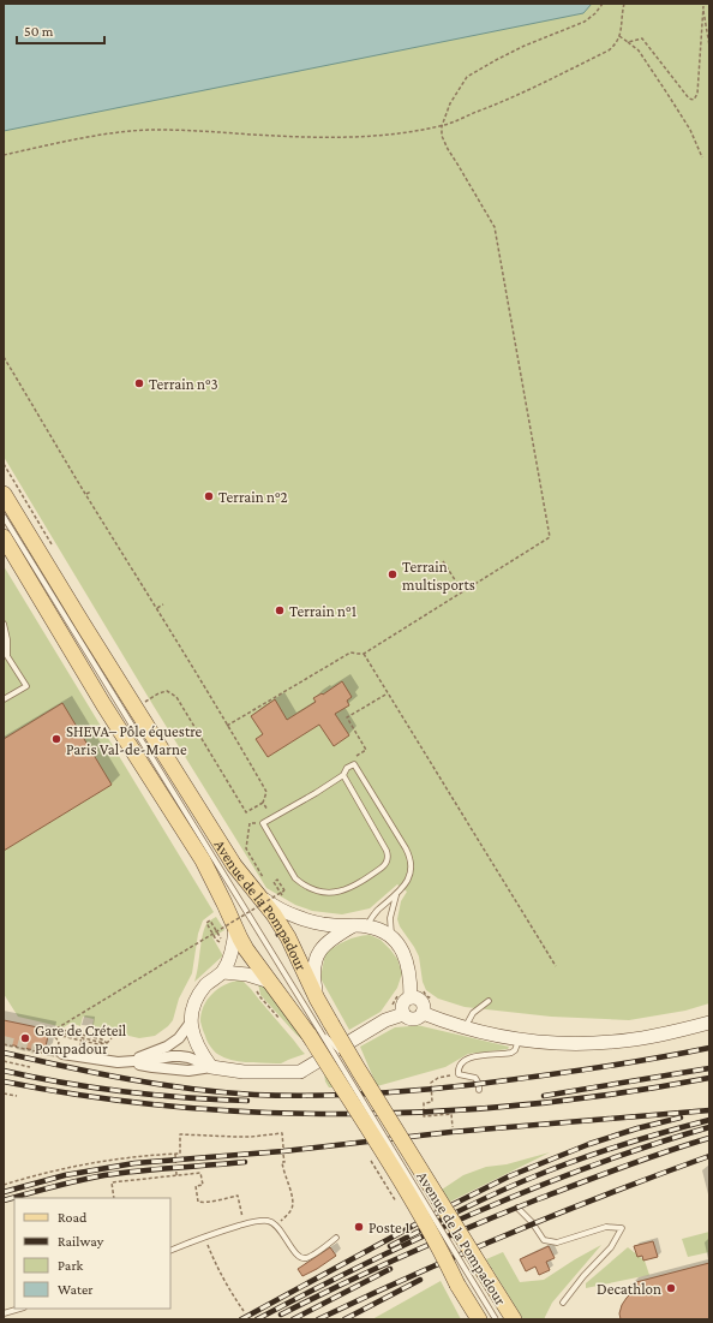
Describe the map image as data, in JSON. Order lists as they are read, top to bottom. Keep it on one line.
{"streets":{"main road":["Avenue de la Pompadour"]},"places":["Terrain n°3","Terrain n°2","Terrain multisports","Terrain n°1","SHEVA– Pôle équestre Paris Val-de-Marne","Gare de Créteil Pompadour","Poste 1","Decathlon"],"legend":["Road","Railway","Park","Water"],"scale_bar":"50 m"}
